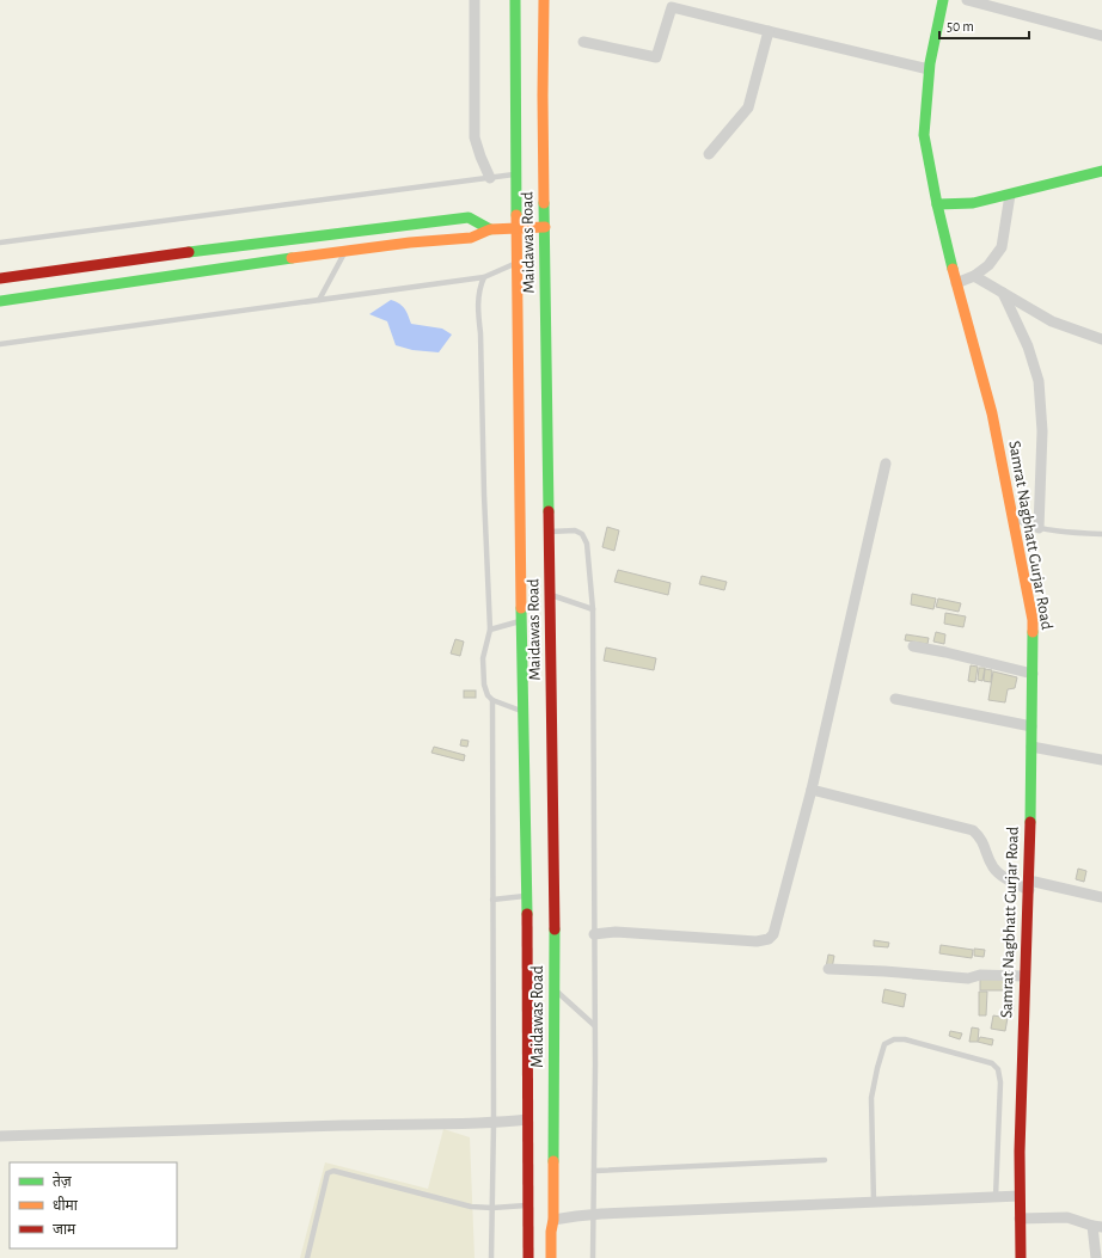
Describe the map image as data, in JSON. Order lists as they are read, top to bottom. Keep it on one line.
{"streets":{"street":["Maidawas Road","Samrat Nagbhatt Gurjar Road"]},"legend":["तेज़","धीमा","जाम"],"scale_bar":"50 m"}
